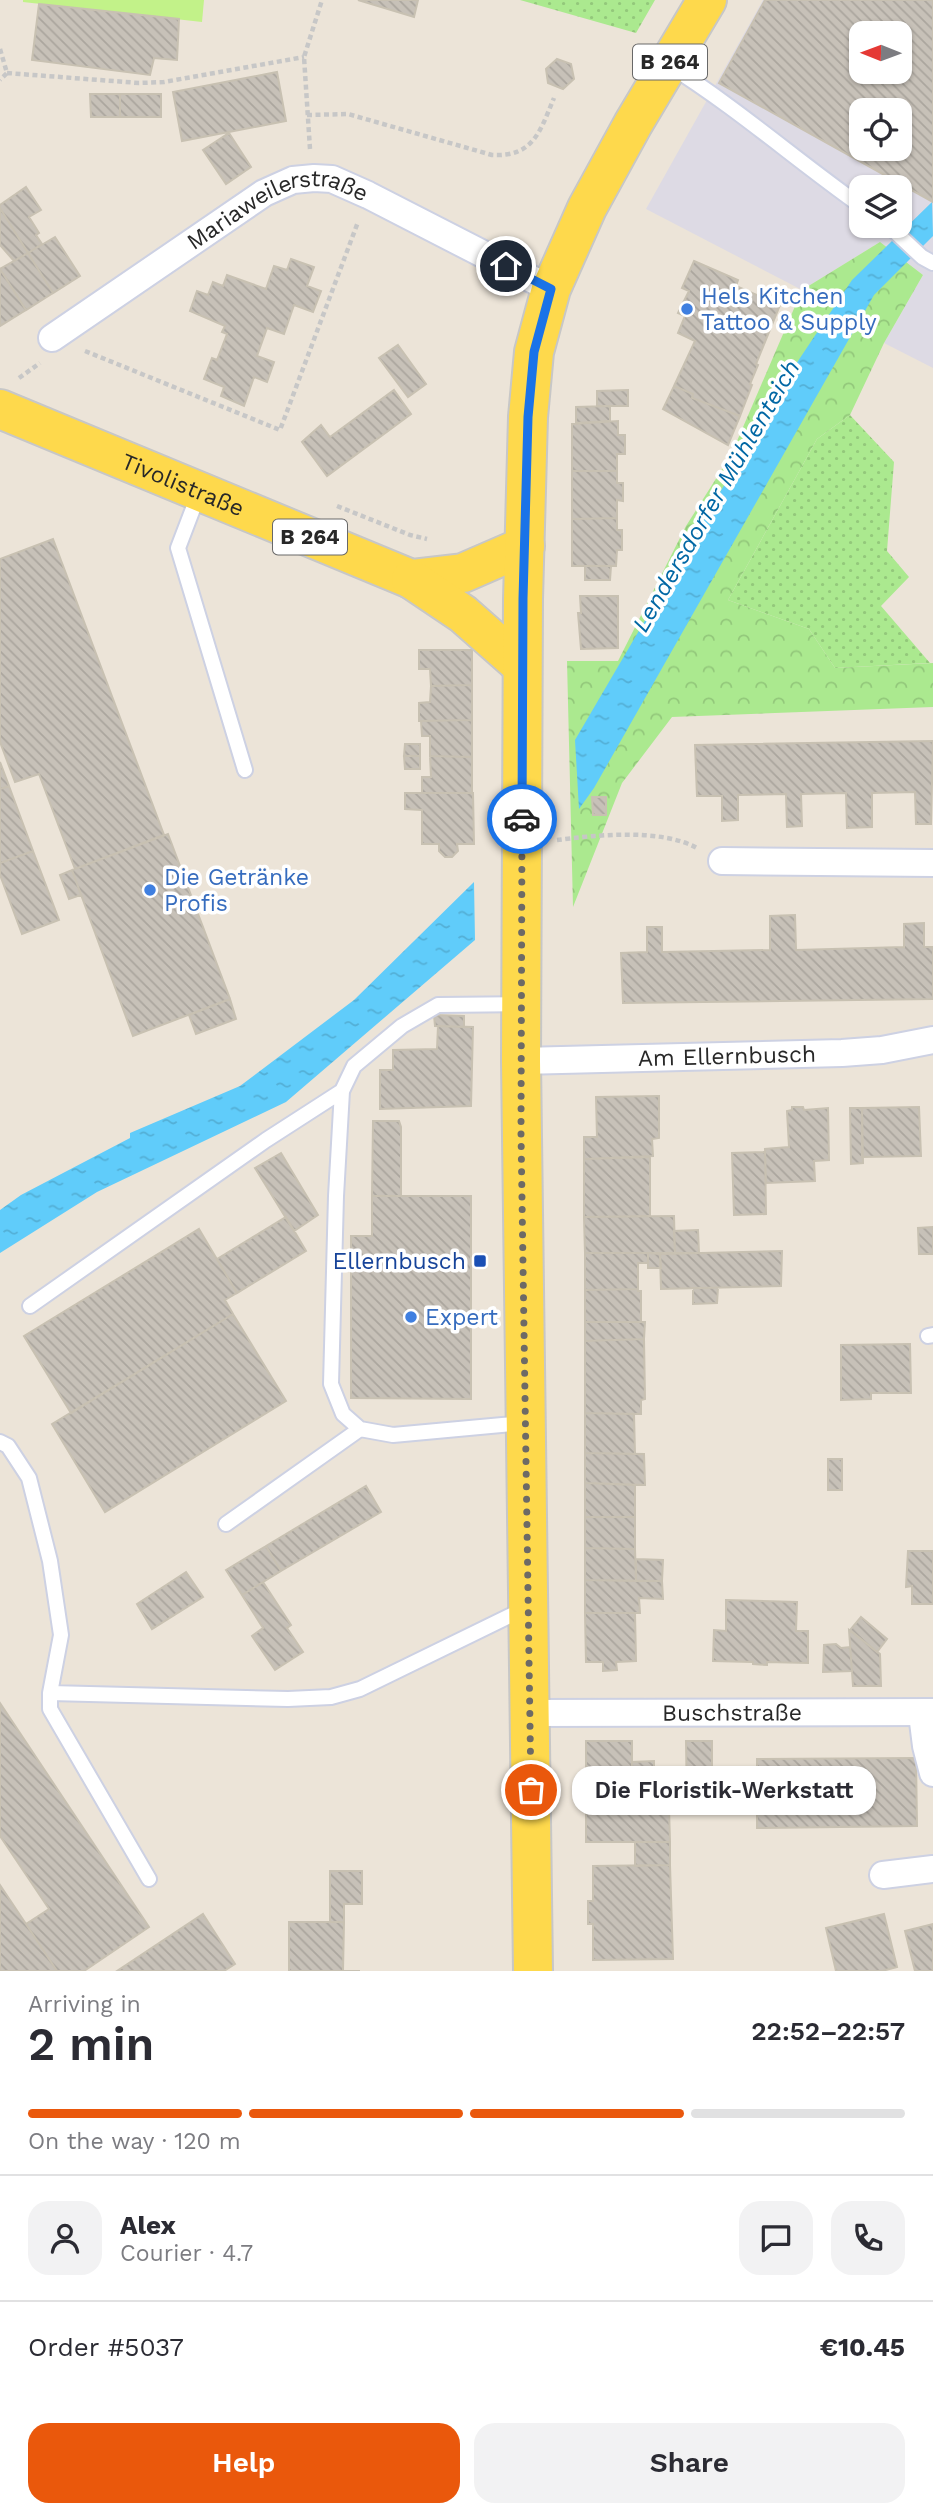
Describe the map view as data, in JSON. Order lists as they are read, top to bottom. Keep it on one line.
{"streets":{"main road":["B 264","Tivolistraße"],"street":["Mariaweilerstraße","Am Ellernbusch","Buschstraße"]},"crossings":[["B 264","Mariaweilerstraße"],["B 264","Tivolistraße"],["B 264","Am Ellernbusch"],["B 264","Buschstraße"]],"water":["Lendersdorfer Mühlenteich"],"places":{"other":["Hels Kitchen Tattoo & Supply","Die Getränke Profis","Expert","Die Floristik-Werkstatt"],"transit":["Ellernbusch"]},"north":"left","page":{"bubble":"Die Floristik-Werkstatt","heading":["2 min","Arriving in","22:52–22:57"],"panel":["Alex","Courier · 4.7","Order #5037","€10.45"],"bar":"On the way · 120 m","buttons":["Help","Share"]}}
